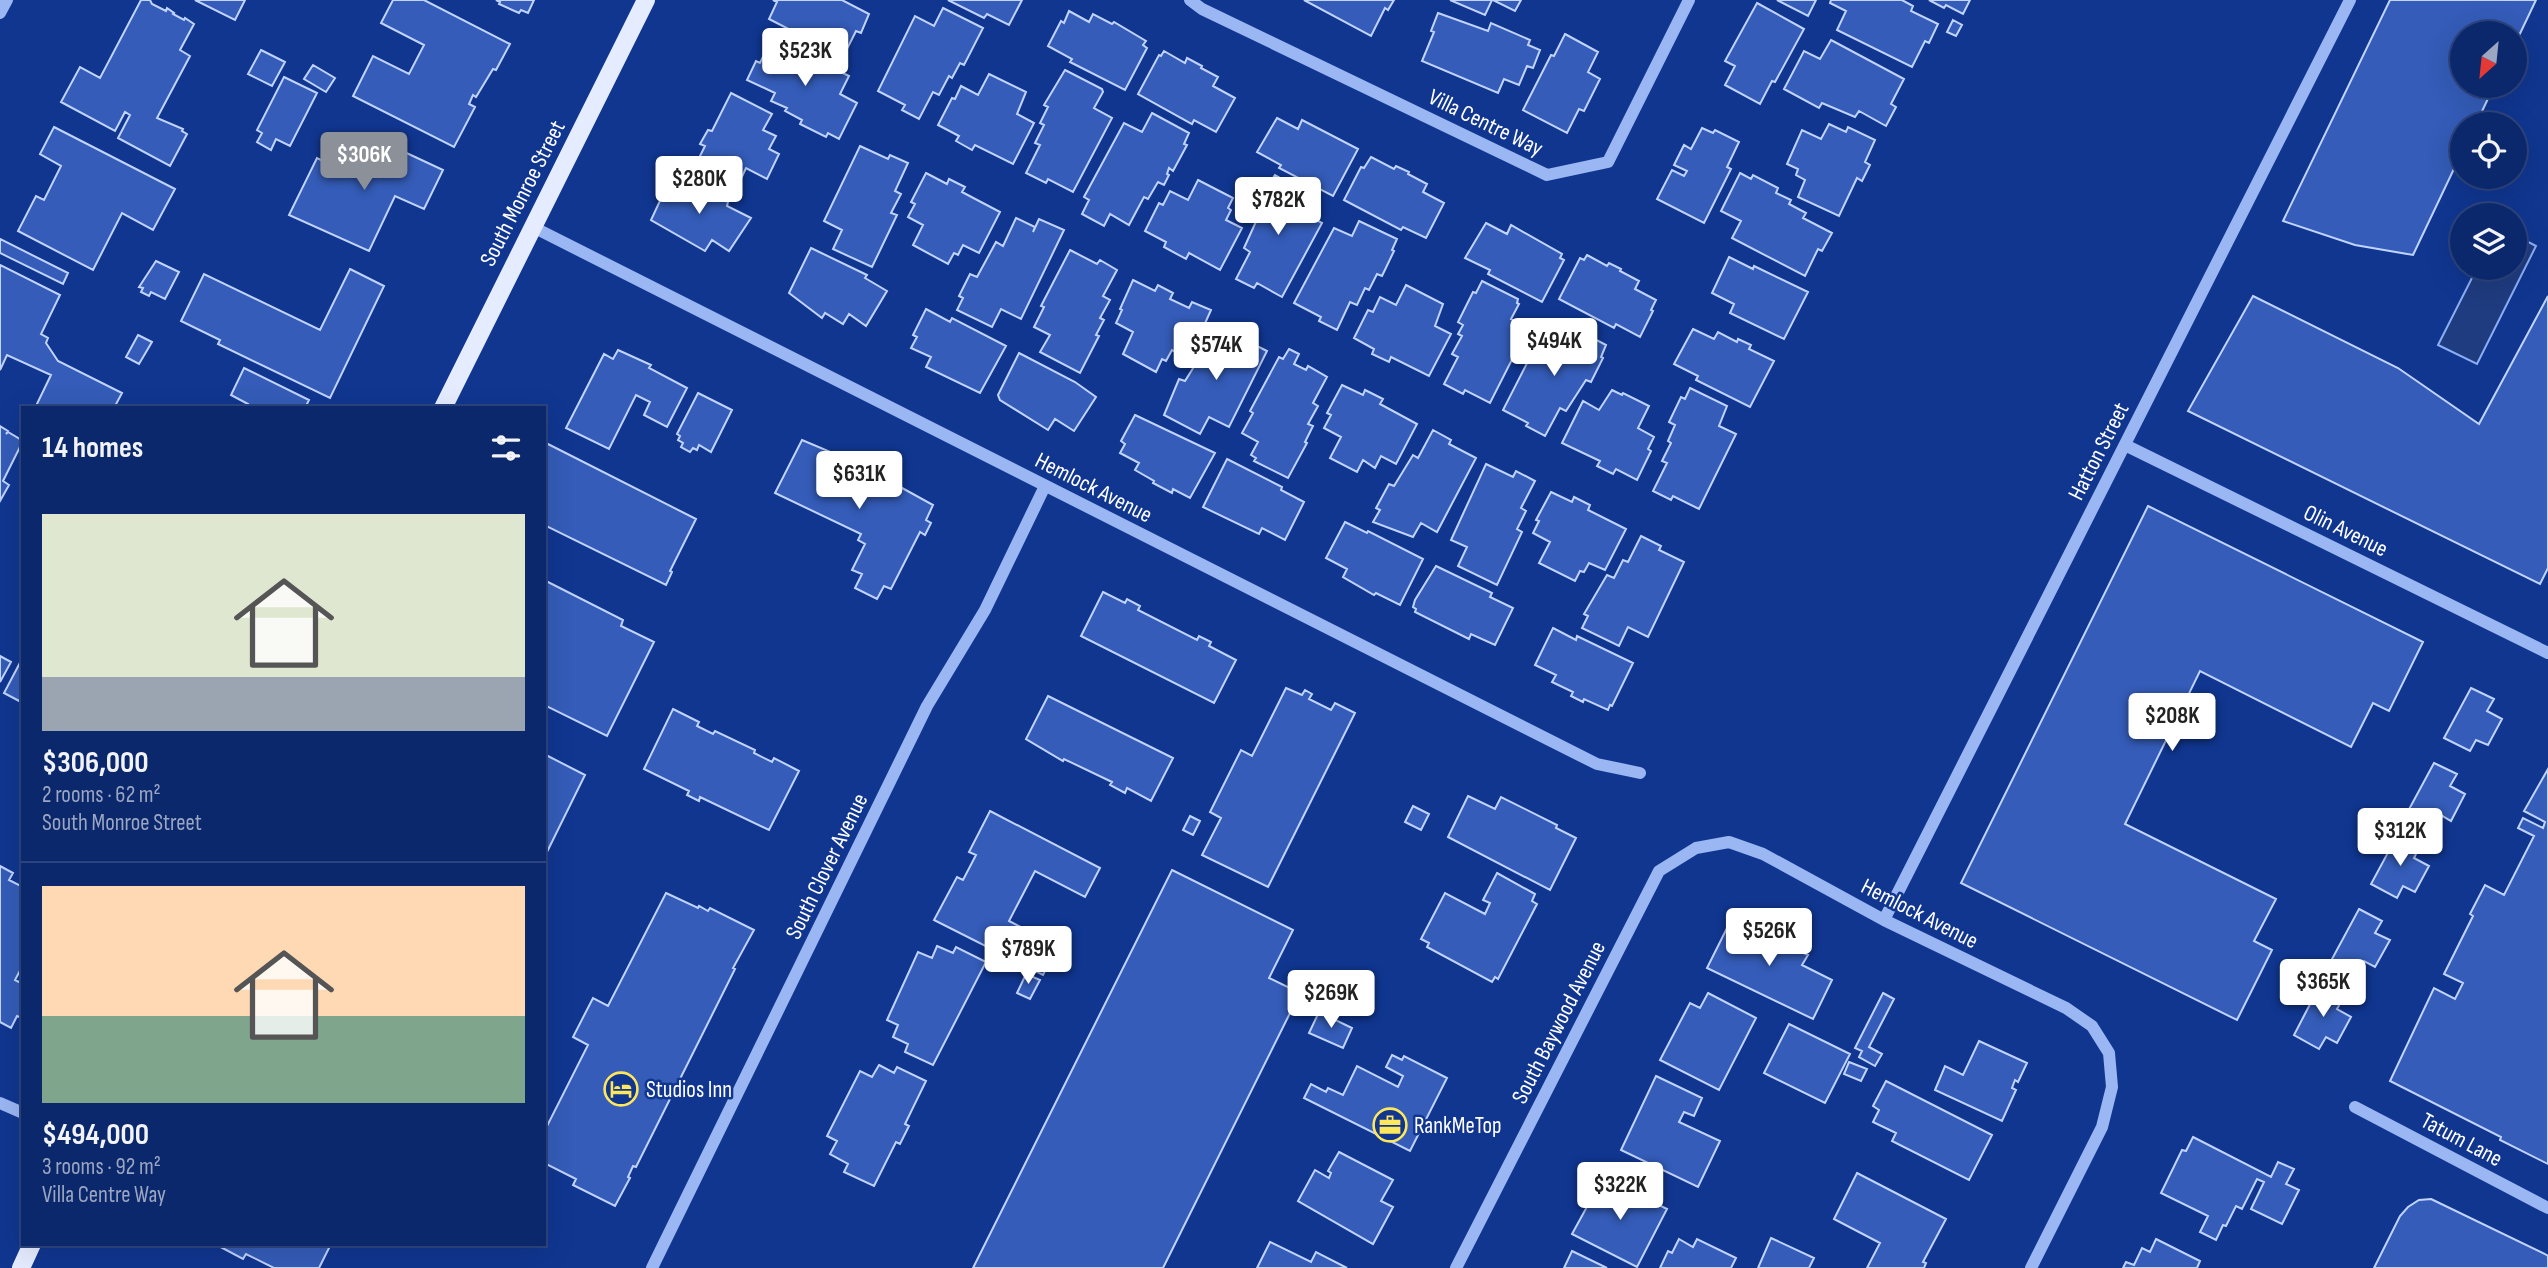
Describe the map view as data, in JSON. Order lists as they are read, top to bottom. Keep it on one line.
{"streets":{"main road":["South Monroe Street"],"street":["Villa Centre Way","Hatton Street","Hemlock Avenue","Olin Avenue","South Clover Avenue","South Baywood Avenue","Tatum Lane"]},"crossings":[["South Monroe Street","Hemlock Avenue"],["Hatton Street","Hemlock Avenue"],["Hatton Street","Olin Avenue"],["Hemlock Avenue","South Clover Avenue"],["Hemlock Avenue","South Baywood Avenue"]],"places":{"hotel":["Studios Inn"],"office":["RankMeTop"]},"north":"bottom left","page":{"price":["$523K","$306K","$280K","$782K","$494K","$574K","$631K","$208K","$312K","$526K","$789K","$365K","$269K","$322K"],"heading":"14 homes","list":[{"name":"$306,000","note":"2 rooms · 62 m² · South Monroe Street"},{"name":"$494,000","note":"3 rooms · 92 m² · Villa Centre Way"}]}}
